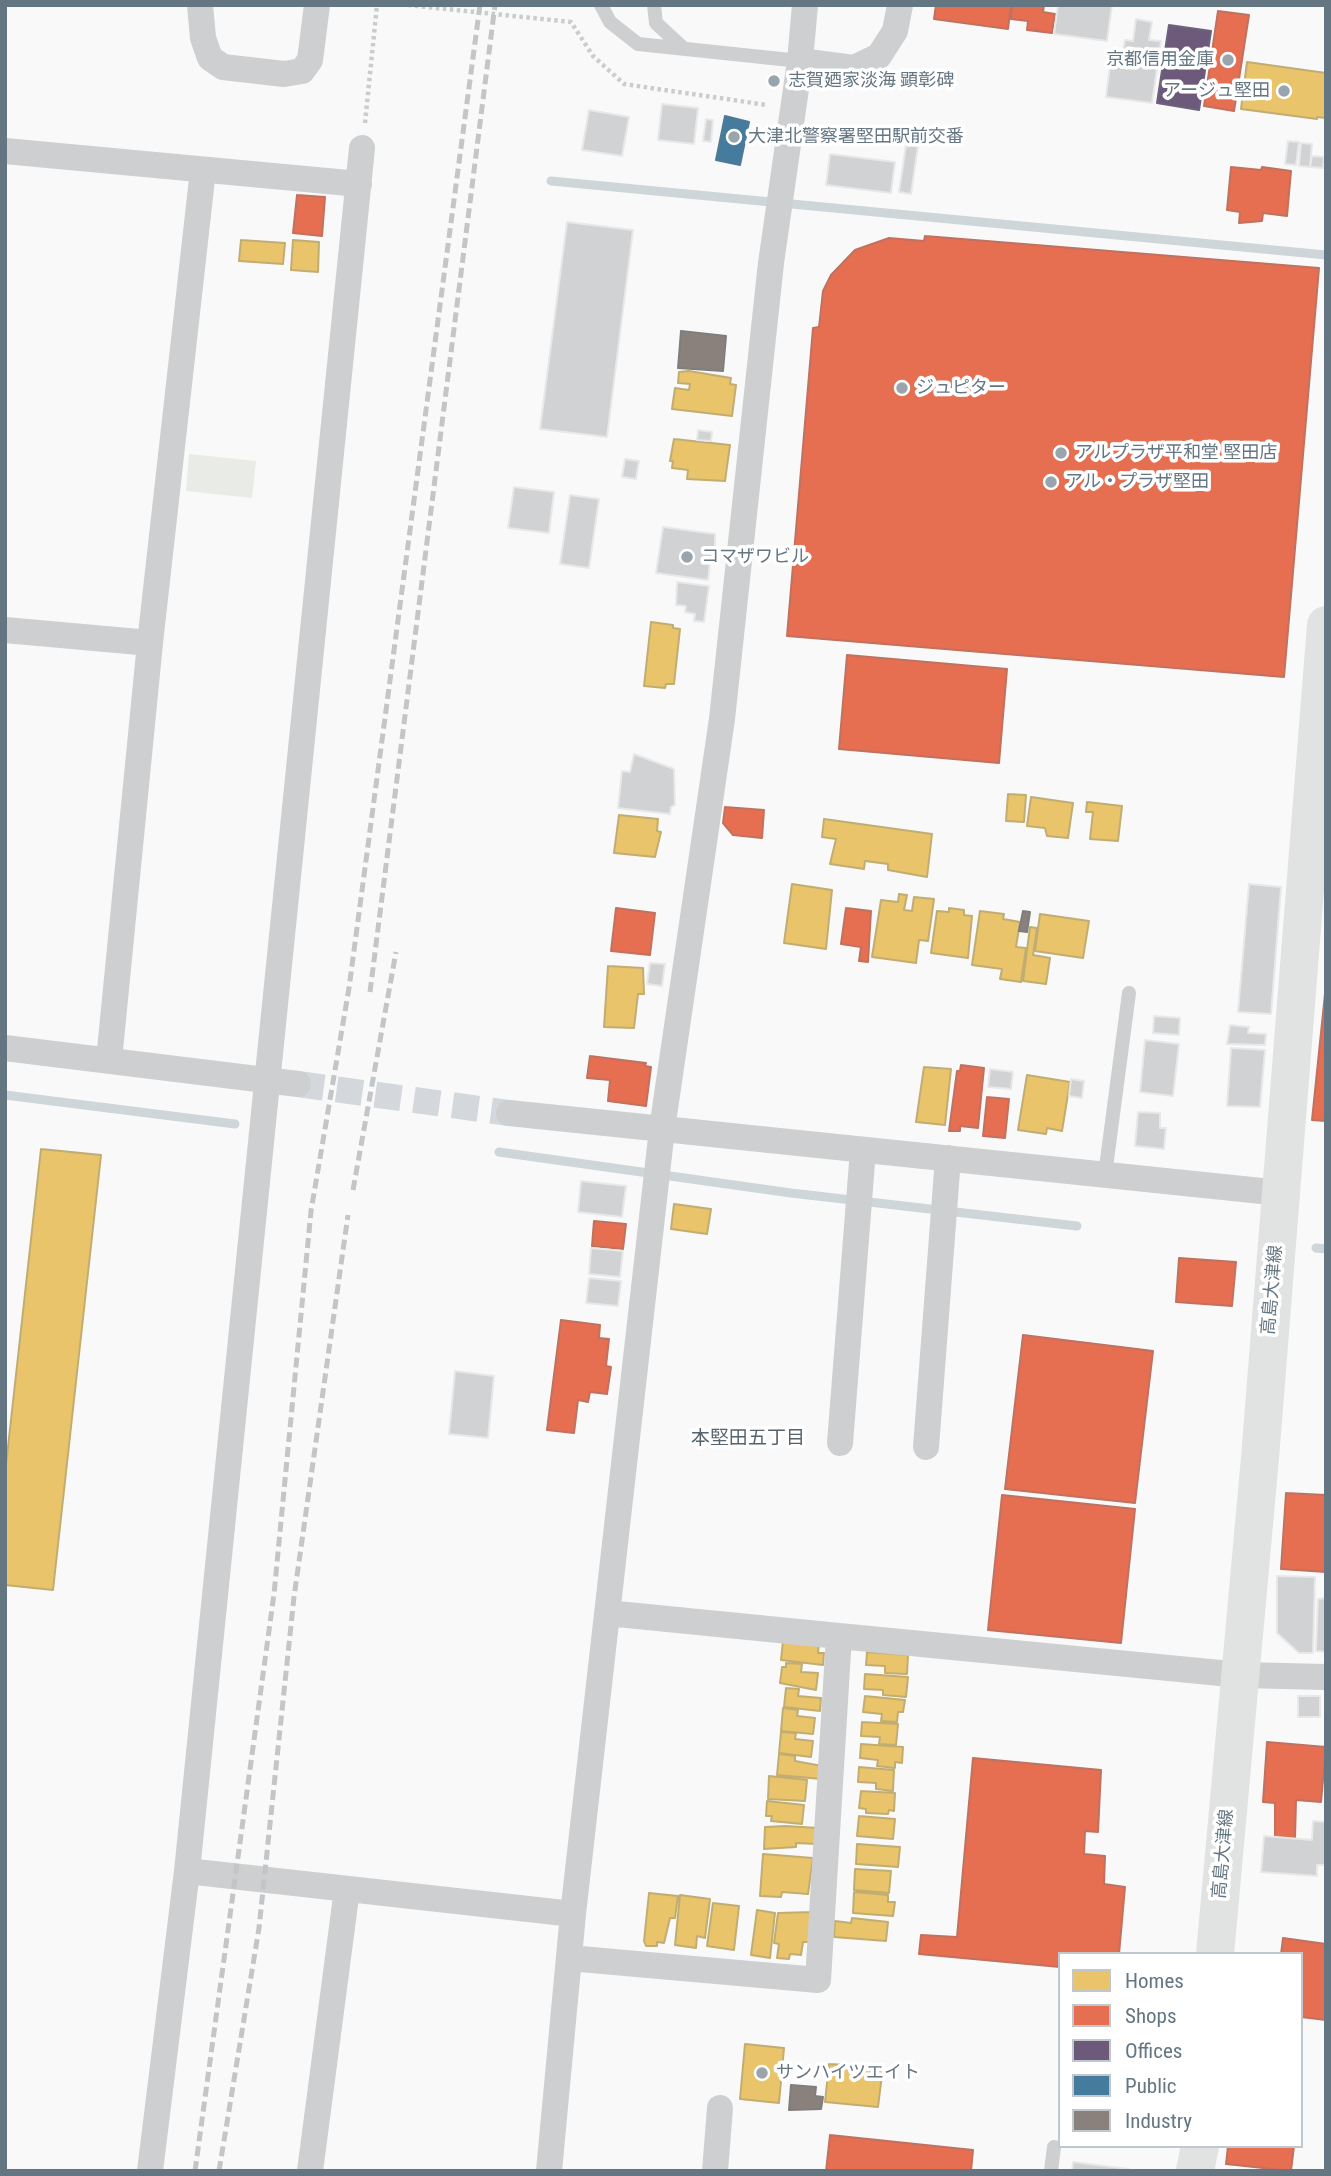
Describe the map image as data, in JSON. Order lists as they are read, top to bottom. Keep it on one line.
{"streets":{"main road":["高島大津線"]},"districts":["本堅田五丁目"],"places":["京都信用金庫","志賀廼家淡海 顕彰碑","アージュ堅田","大津北警察署堅田駅前交番","ジュピター","アルプラザ平和堂 堅田店","アル・プラザ堅田","コマザワビル","サンハイツエイト"],"legend":["Homes","Shops","Offices","Public","Industry"]}
